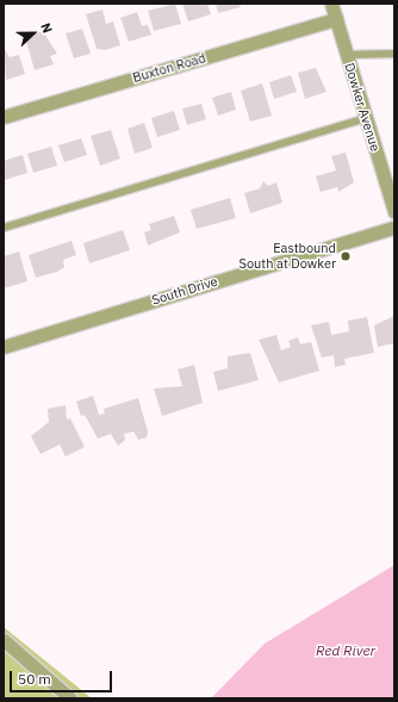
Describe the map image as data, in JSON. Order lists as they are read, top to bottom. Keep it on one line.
{"streets":{"street":["Buxton Road","Dowker Avenue","South Drive"]},"crossings":[["Buxton Road","Dowker Avenue"]],"water":["Red River"],"places":["Eastbound South at Dowker"],"scale_bar":"50 m","north":"right"}
